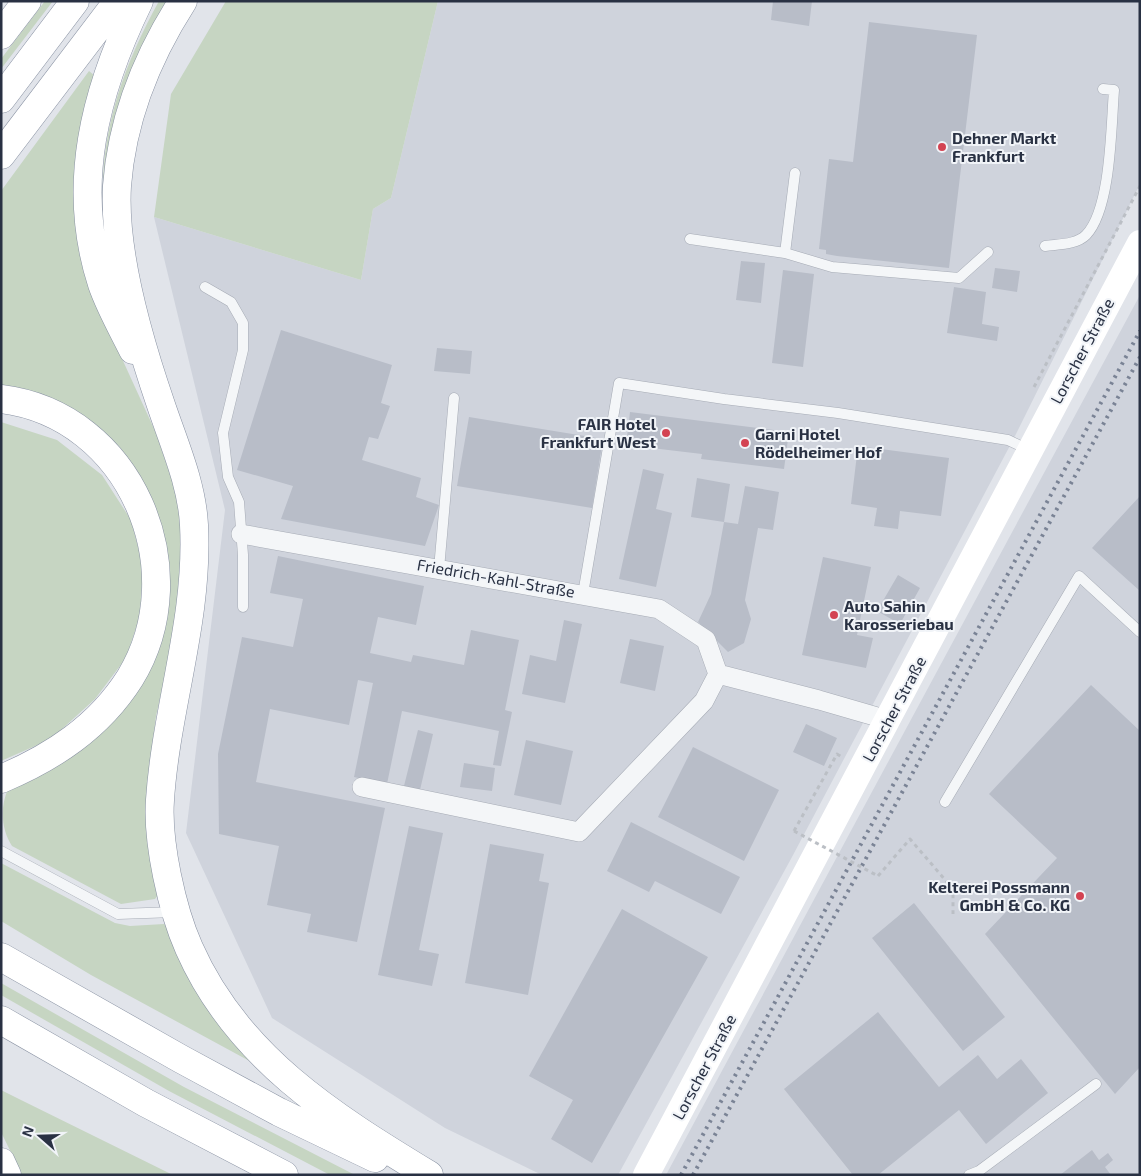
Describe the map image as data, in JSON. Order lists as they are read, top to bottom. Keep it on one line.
{"streets":{"main road":["Lorscher Straße"],"street":["Friedrich-Kahl-Straße"]},"places":["Dehner Markt Frankfurt","FAIR Hotel Frankfurt West","Garni Hotel Rödelheimer Hof","Auto Sahin Karosseriebau","Kelterei Possmann GmbH & Co. KG"],"north":"left"}
